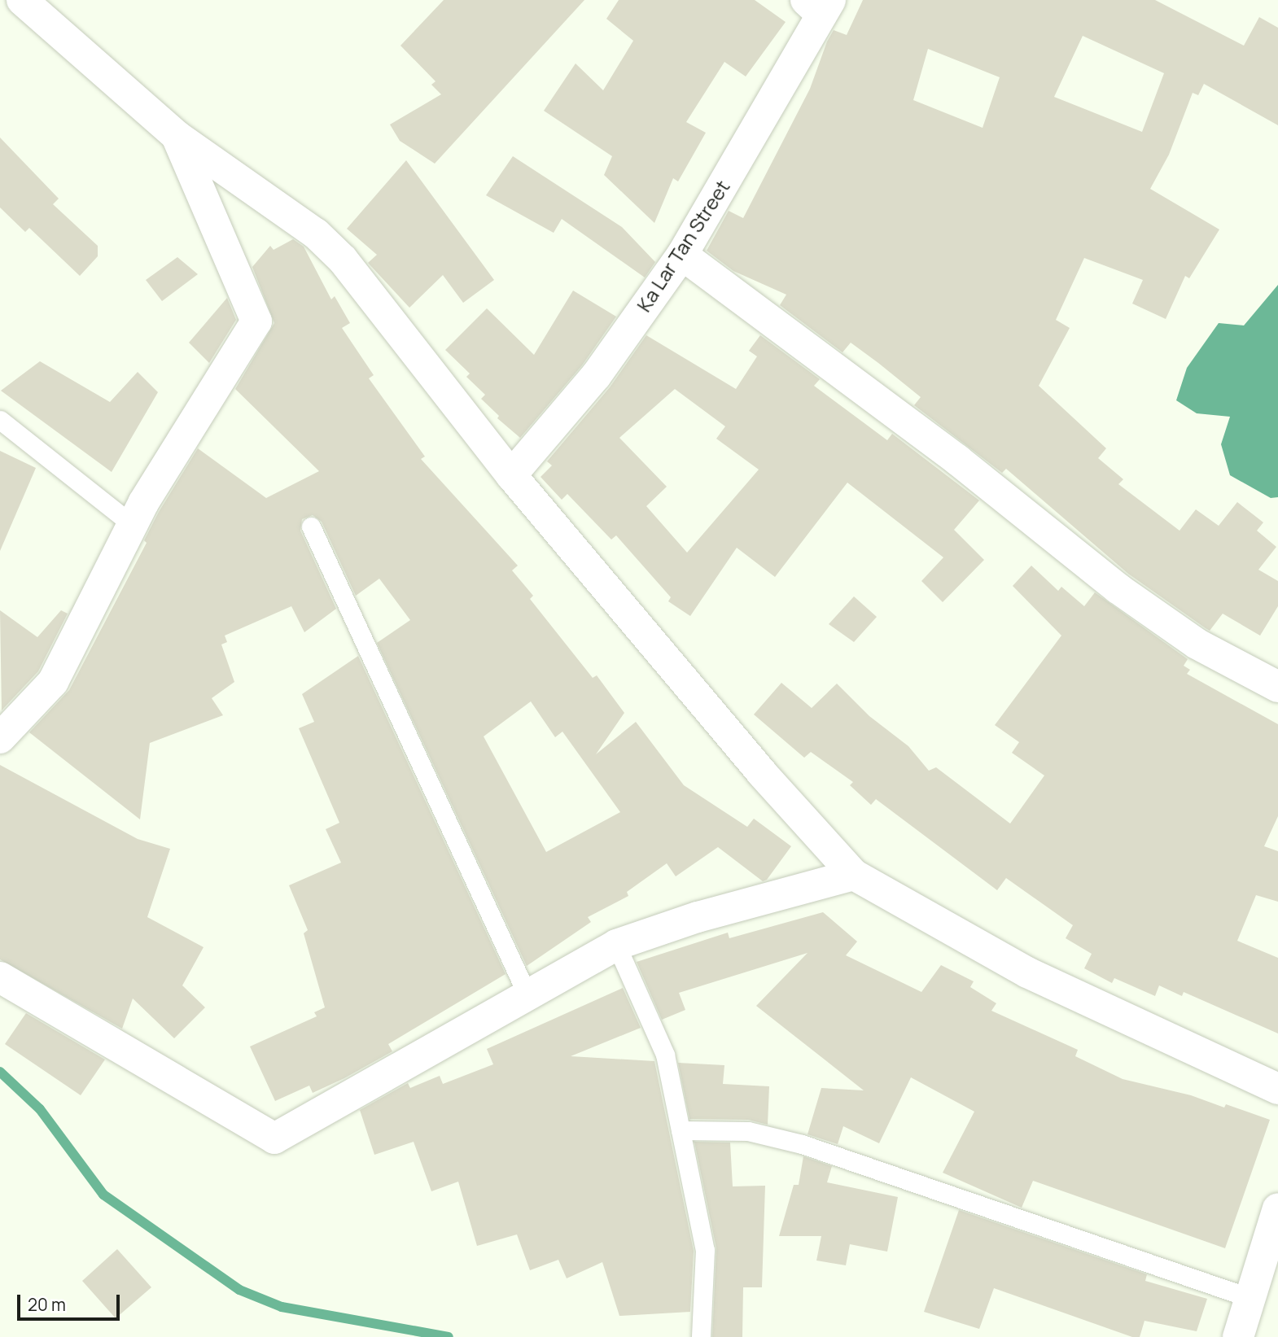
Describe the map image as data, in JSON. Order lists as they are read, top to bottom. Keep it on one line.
{"streets":{"street":["Ka Lar Tan Street"]},"scale_bar":"20 m"}
